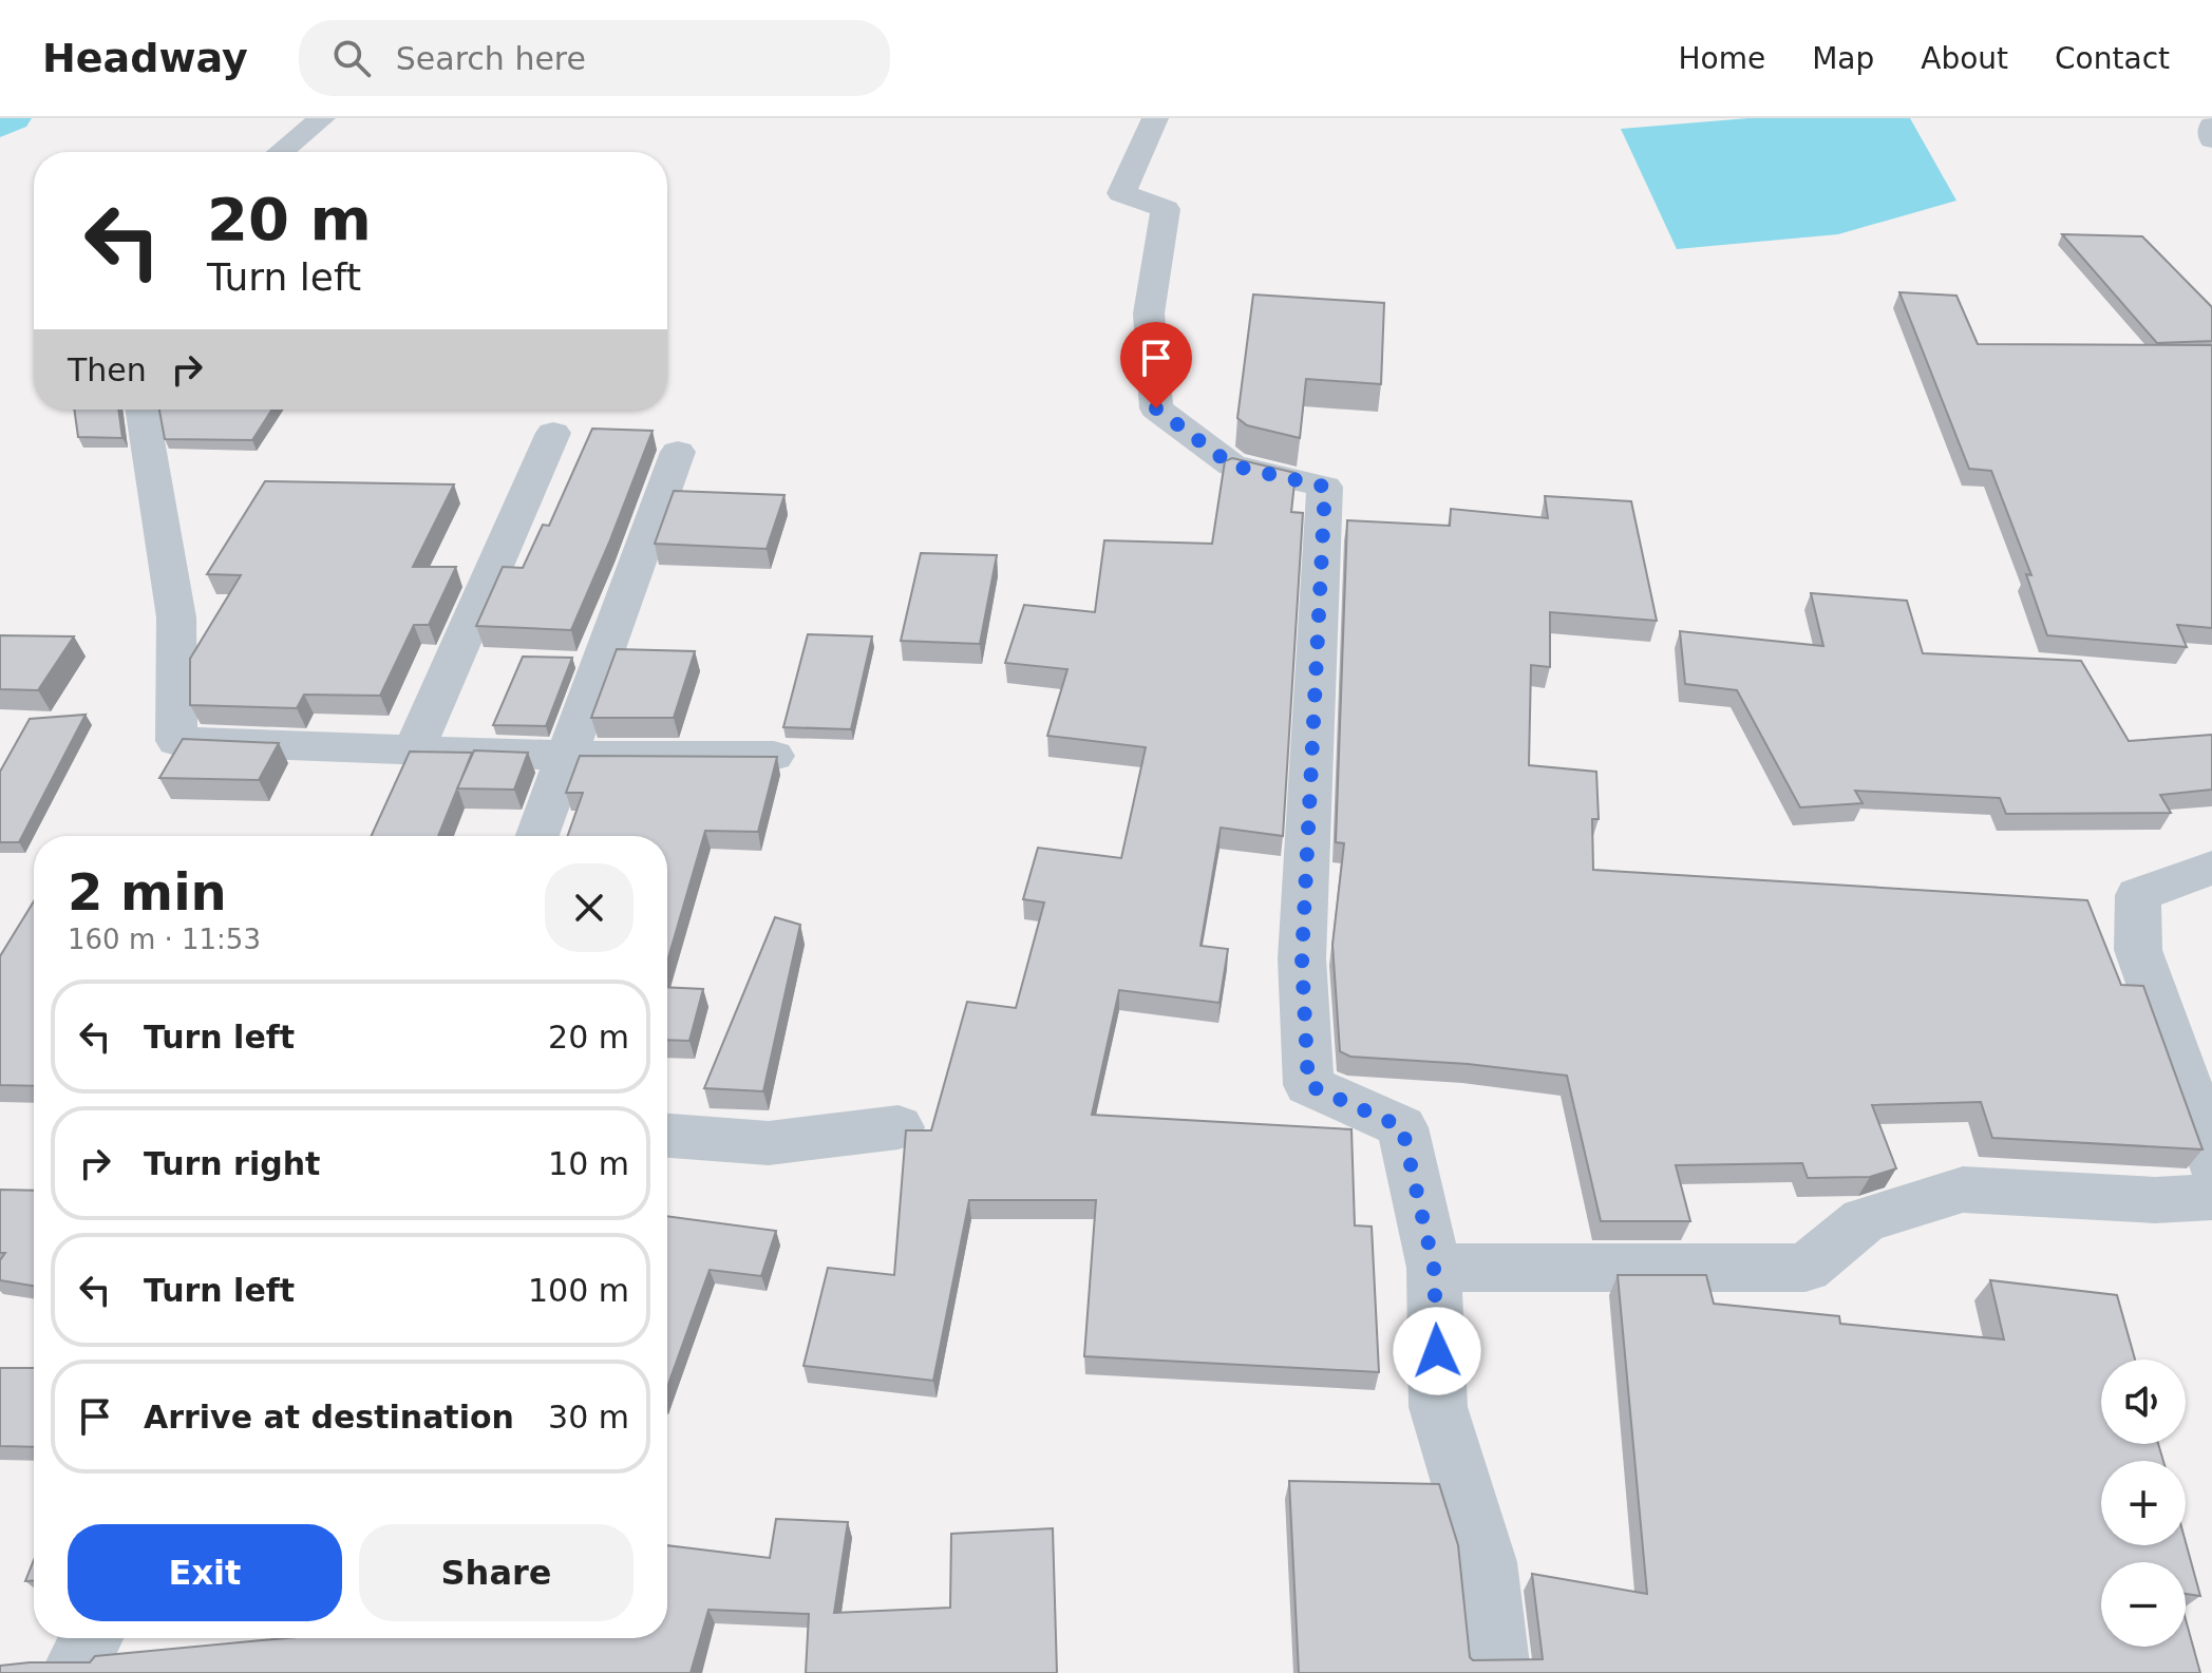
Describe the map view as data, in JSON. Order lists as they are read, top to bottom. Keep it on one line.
{"page":{"header":"Headway","search":"Search here","nav":["Home","Map","About","Contact"],"turn":["20 m","Turn left"],"then":"Then","heading":["2 min","160 m · 11:53"],"list":[{"name":"Turn left","value":"20 m"},{"name":"Turn right","value":"10 m"},{"name":"Turn left","value":"100 m"},{"name":"Arrive at destination","value":"30 m"}],"map_buttons":["+","−"],"buttons":["Exit","Share"]}}
